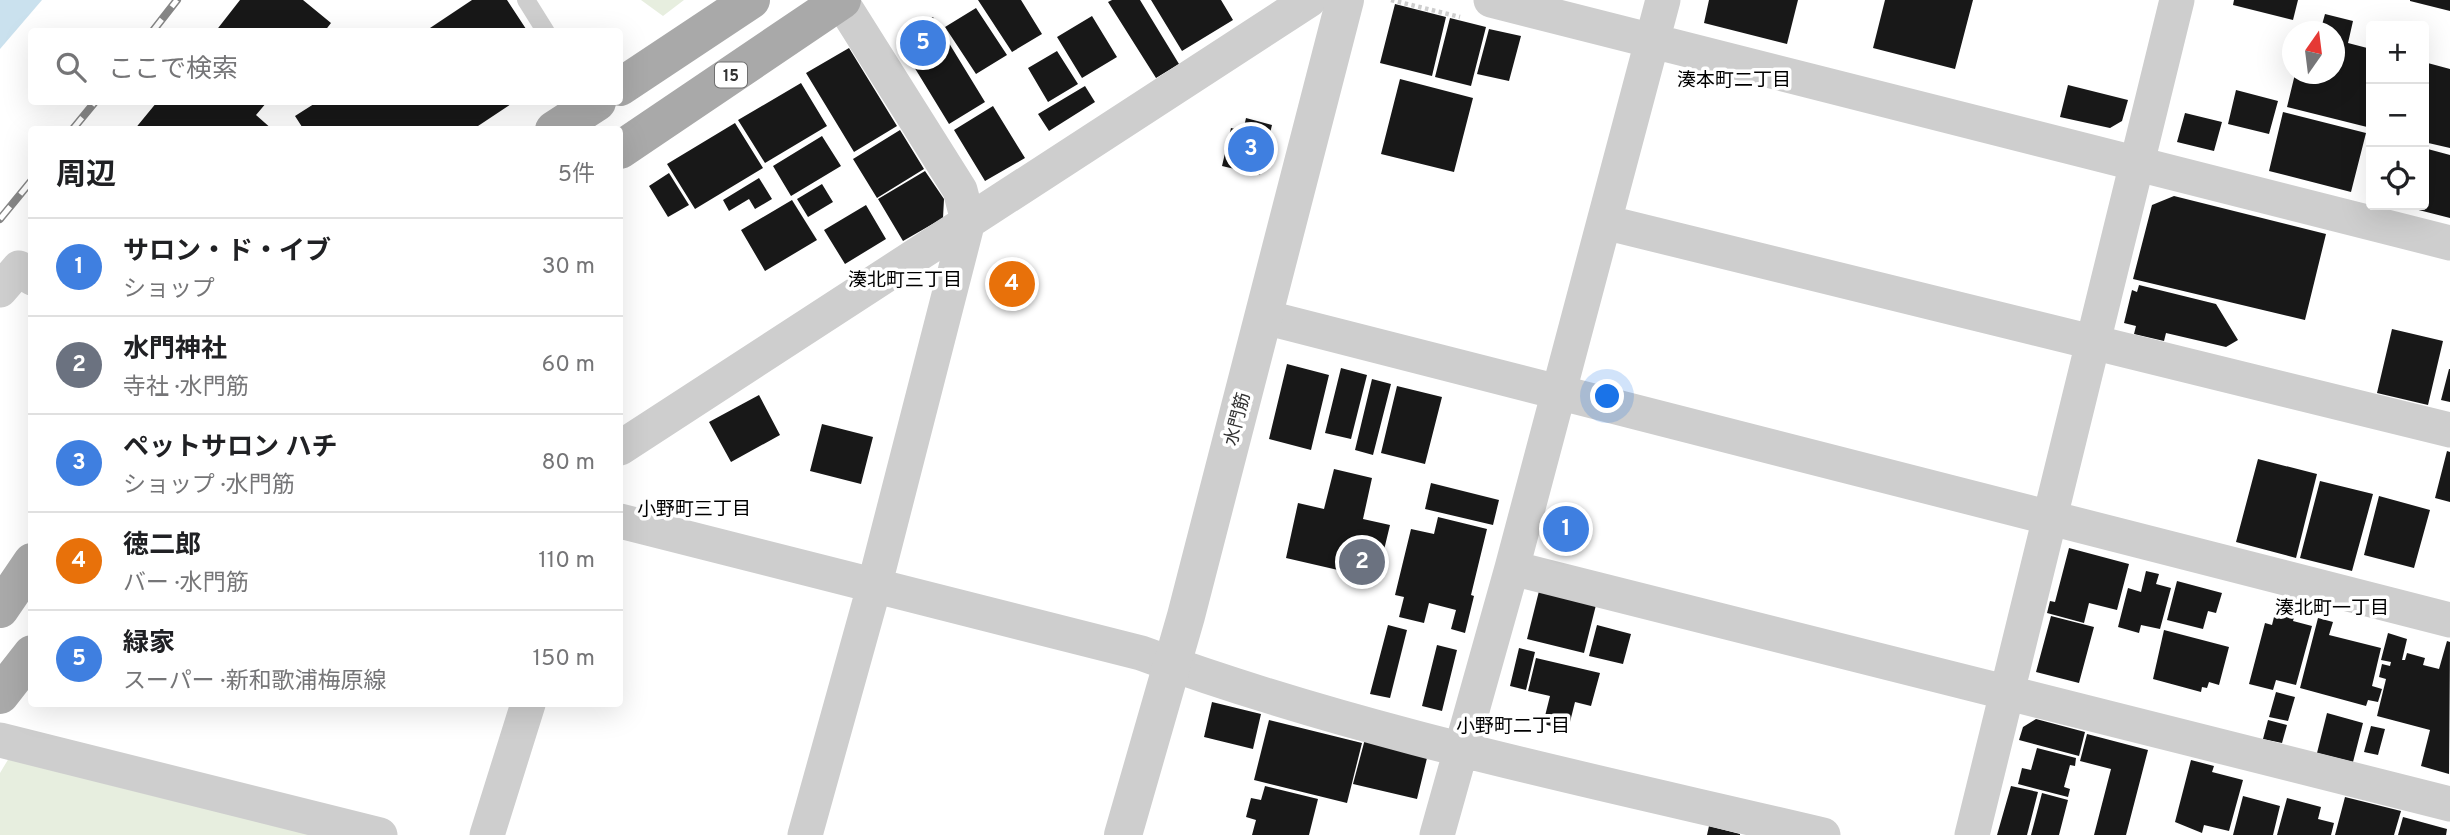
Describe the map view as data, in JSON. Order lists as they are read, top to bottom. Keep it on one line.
{"streets":{"main road":["15"],"street":["水門筋"]},"districts":["湊本町二丁目","湊北町三丁目","小野町三丁目","湊北町一丁目","小野町二丁目"],"north":"top","page":{"pins":["5","3","4","1","2"],"map_buttons":["+","−"],"search":"ここで検索","heading":["周辺","5件"],"list":[{"mark":"1","name":"サロン・ド・イブ","note":"ショップ","value":"30 m"},{"mark":"2","name":"水門神社","note":"寺社 · 水門筋","value":"60 m"},{"mark":"3","name":"ペットサロン ハチ","note":"ショップ · 水門筋","value":"80 m"},{"mark":"4","name":"徳二郎","note":"バー · 水門筋","value":"110 m"},{"mark":"5","name":"緑家","note":"スーパー · 新和歌浦梅原線","value":"150 m"}]}}
